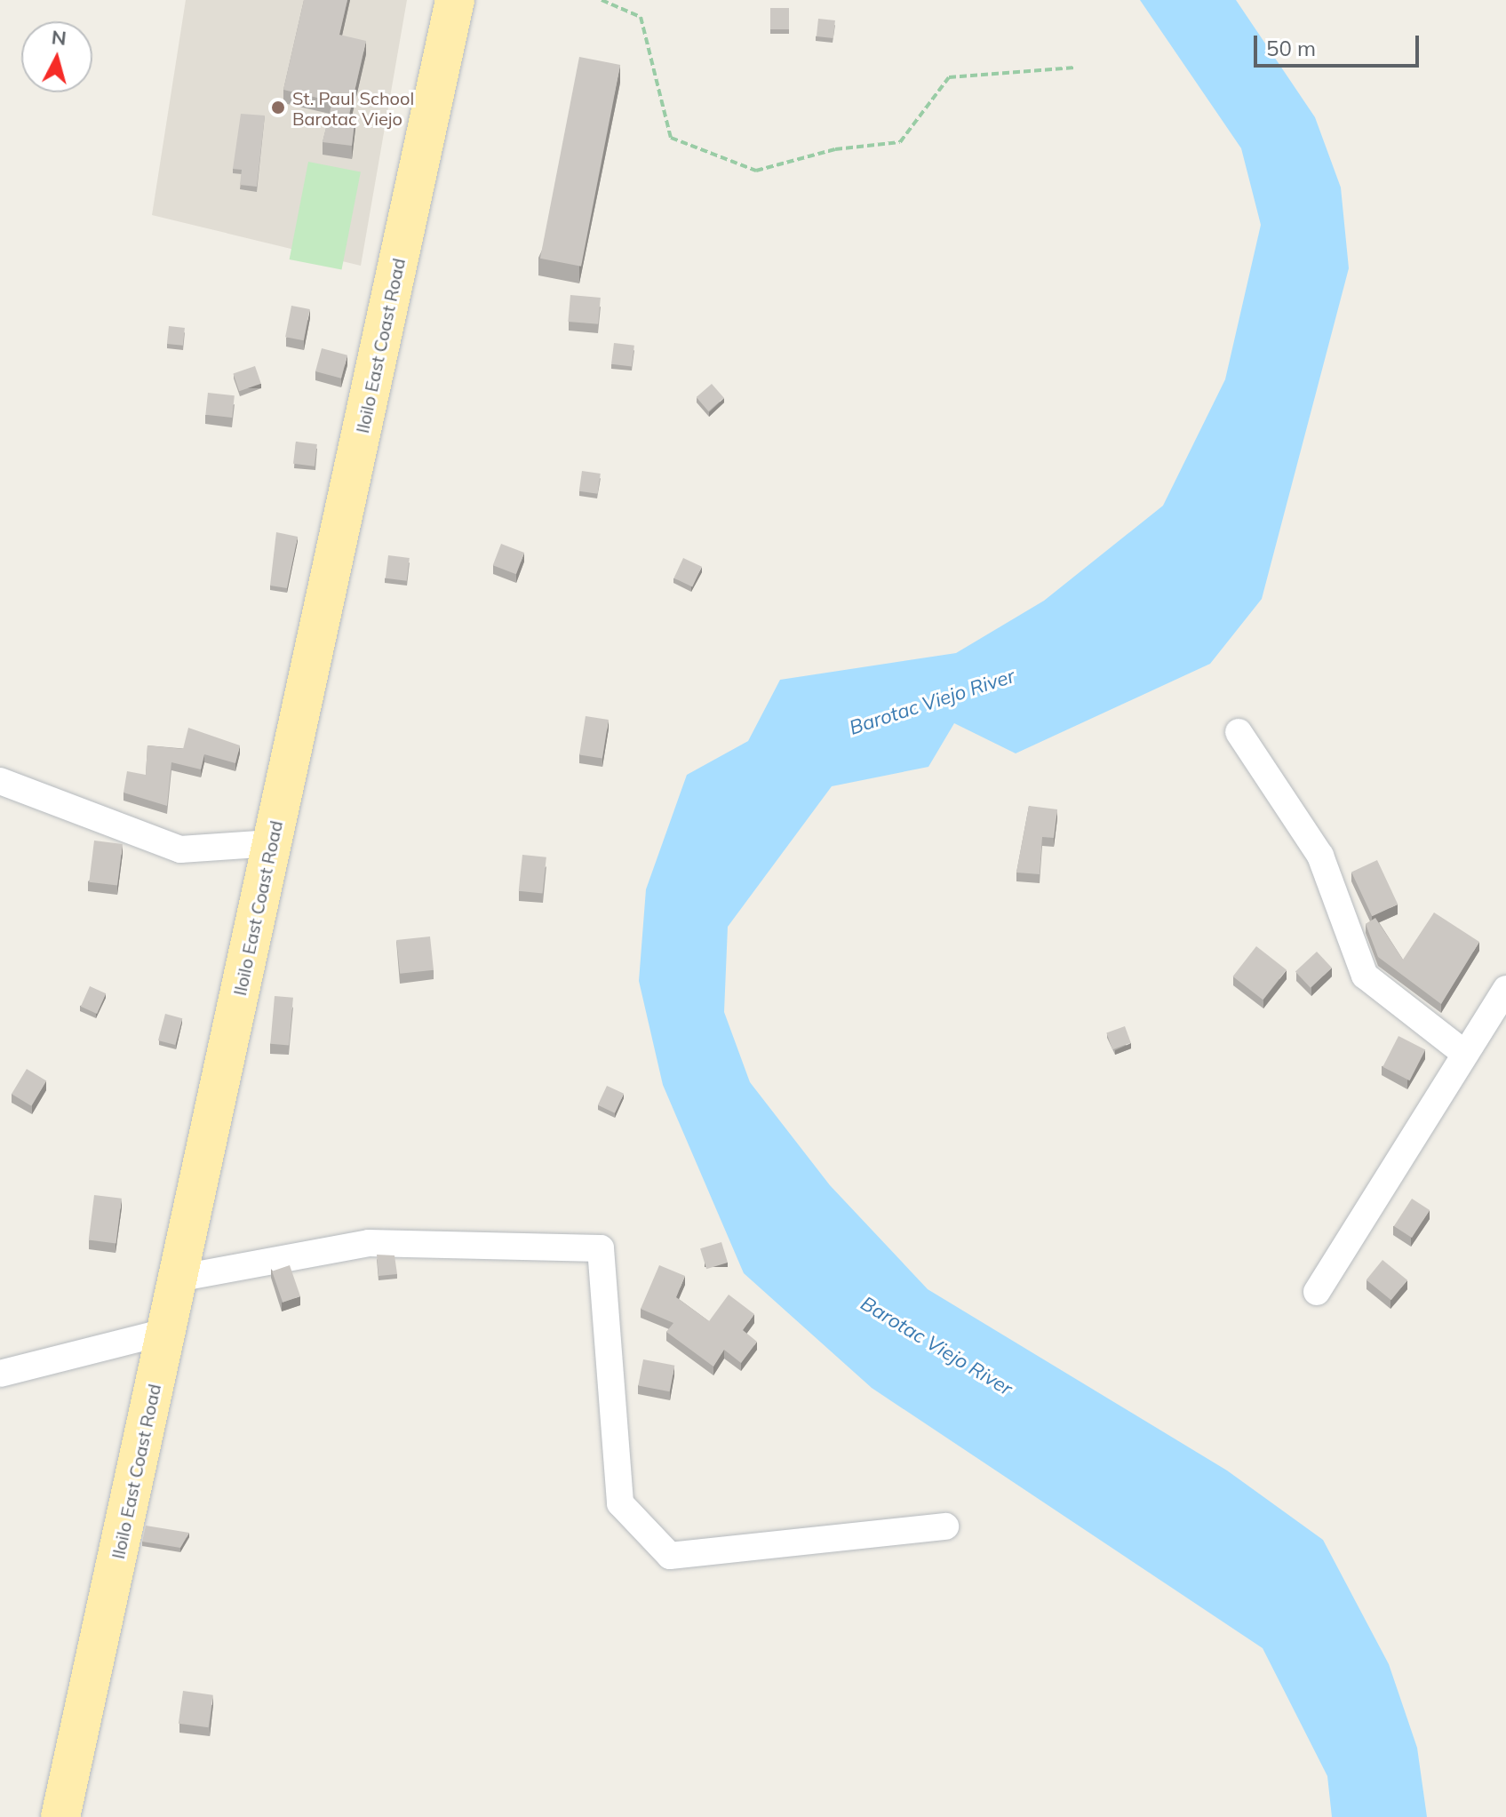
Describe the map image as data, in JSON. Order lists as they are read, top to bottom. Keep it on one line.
{"streets":{"main road":["Iloilo East Coast Road"]},"water":["Barotac Viejo River"],"places":["St. Paul School Barotac Viejo"],"scale_bar":"50 m","north":"top"}
